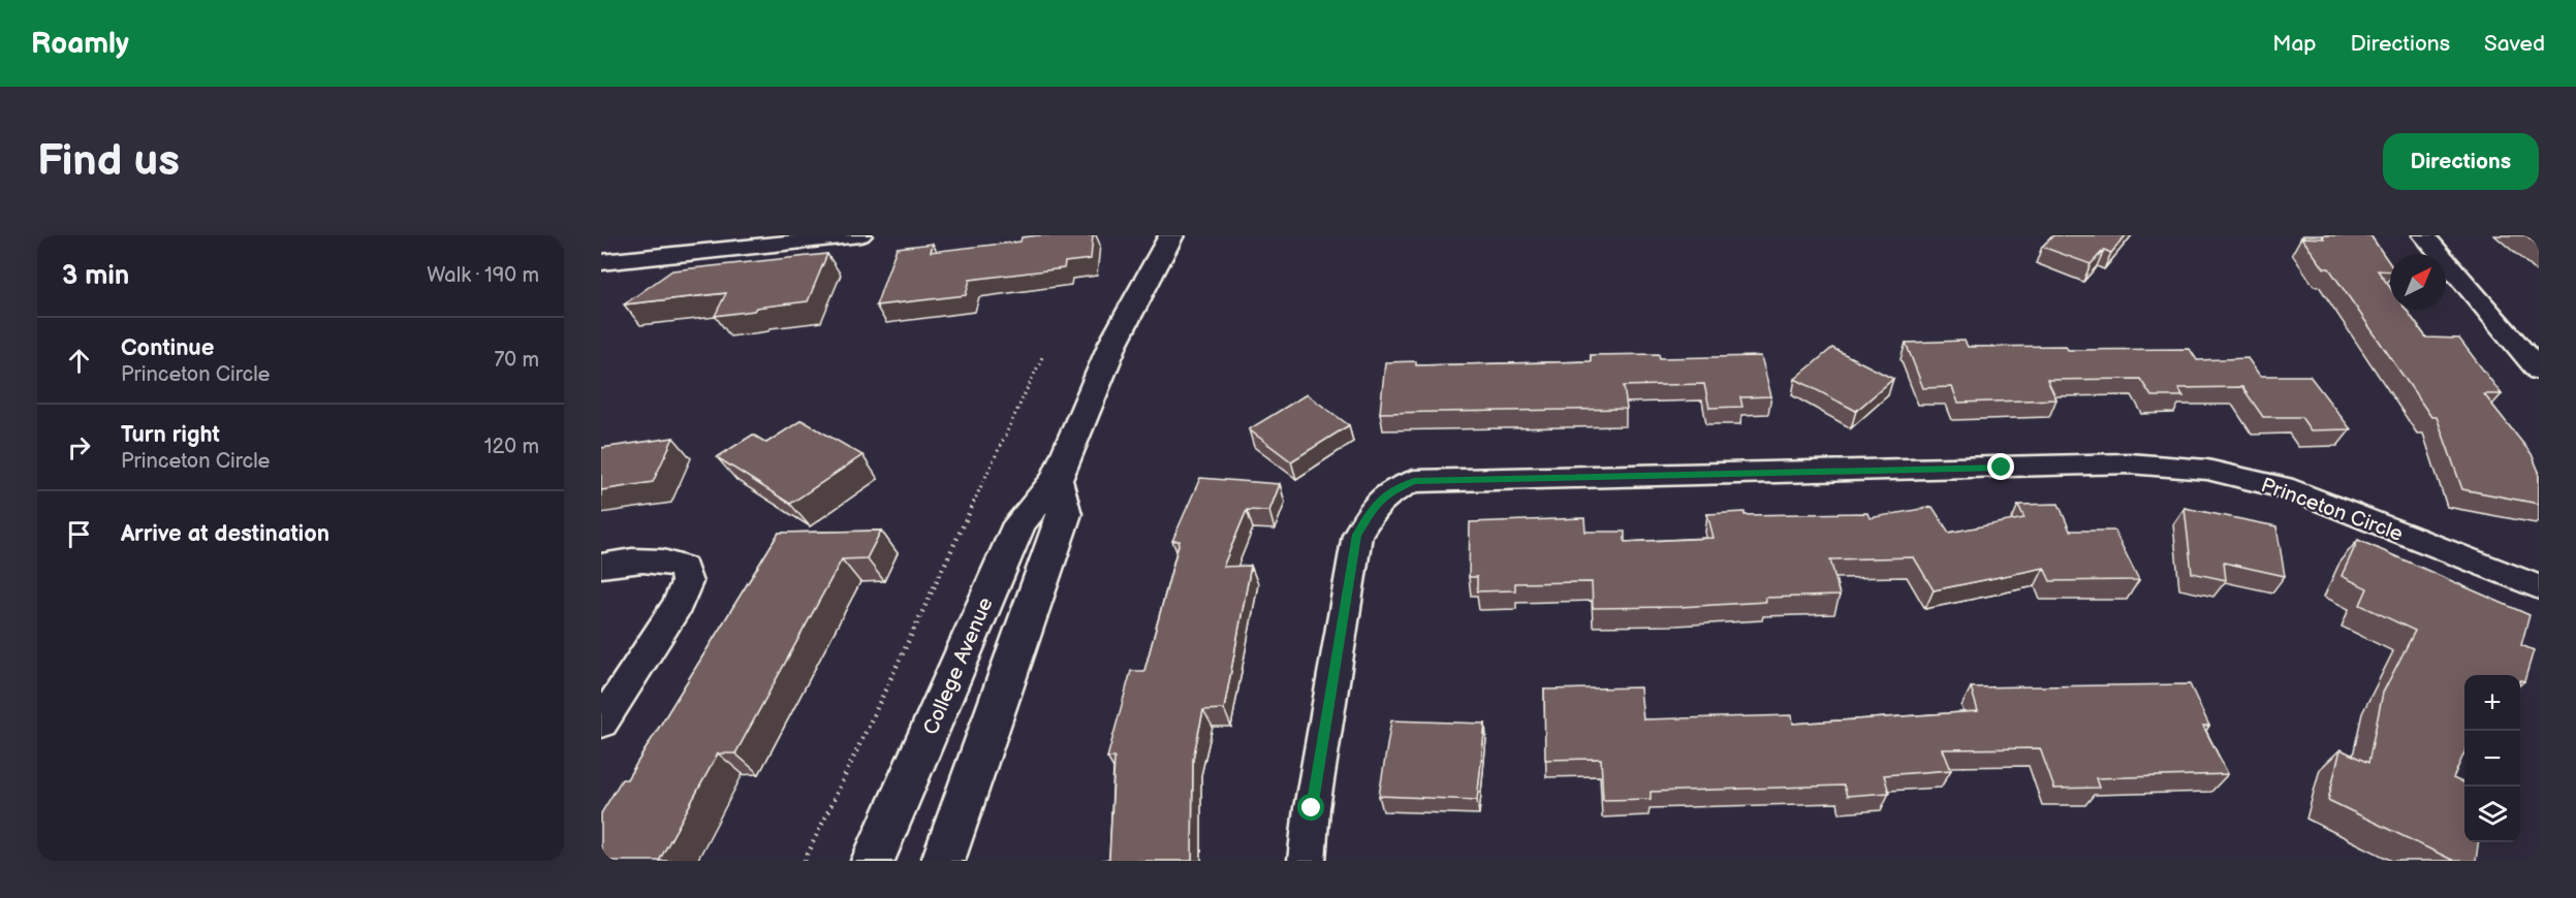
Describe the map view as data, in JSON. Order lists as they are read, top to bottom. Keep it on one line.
{"streets":{"main road":["College Avenue"],"street":["Princeton Circle"]},"north":"top right","page":{"header":"Roamly","nav":["Map","Directions","Saved"],"buttons":"Directions","title":"Find us","heading":["3 min","Walk · 190 m"],"list":[["Continue","Princeton Circle","70 m"],["Turn right","Princeton Circle","120 m"],"Arrive at destination"],"map_buttons":["+","−"]}}
